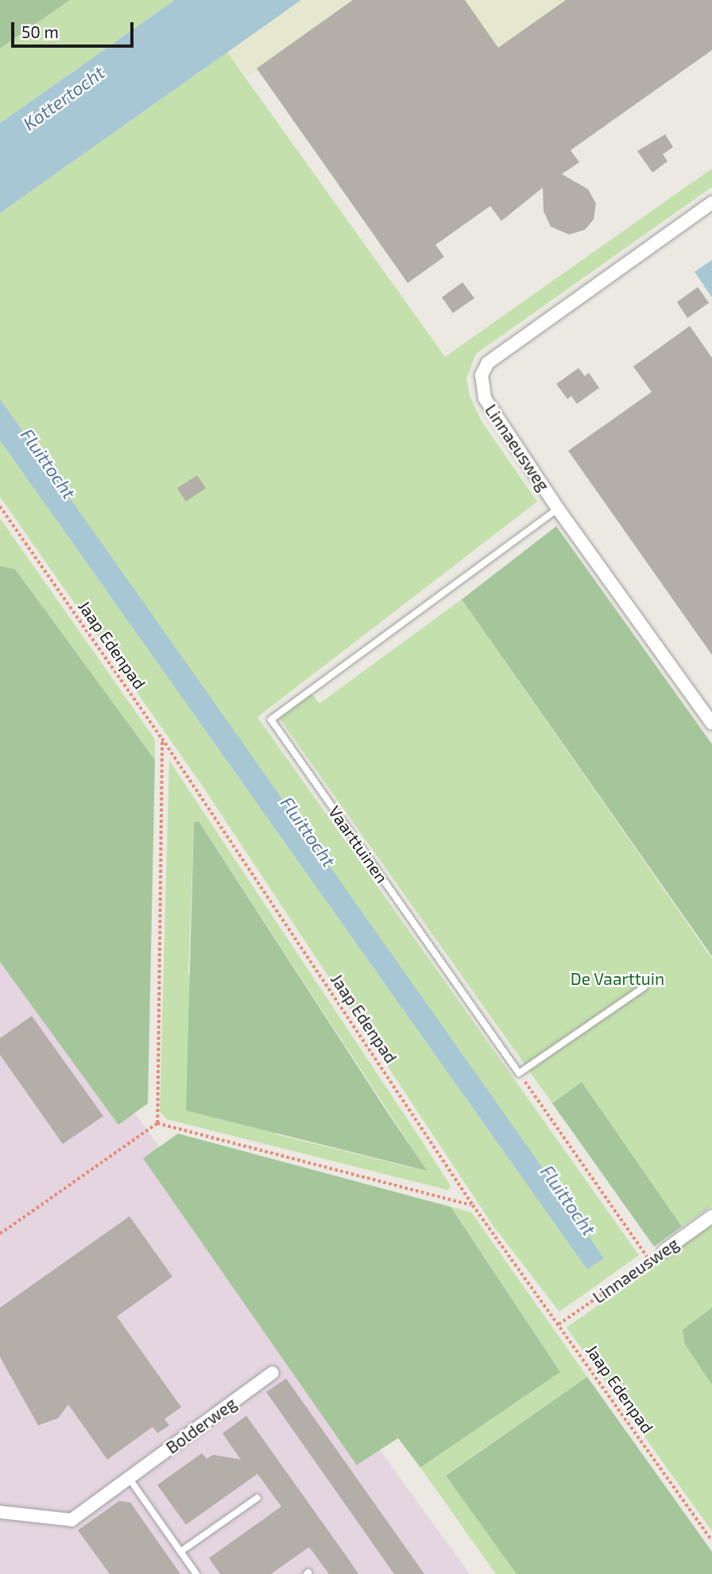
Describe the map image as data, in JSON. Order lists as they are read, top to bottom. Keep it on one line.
{"streets":{"street":["Linnaeusweg","Bolderweg"],"lane":["Vaarttuinen"],"path":["Jaap Edenpad"]},"crossings":[["Linnaeusweg","Jaap Edenpad"],["Linnaeusweg","Vaarttuinen"]],"water":["Kottertocht","Fluittocht"],"parks":["De Vaarttuin"],"scale_bar":"50 m"}
